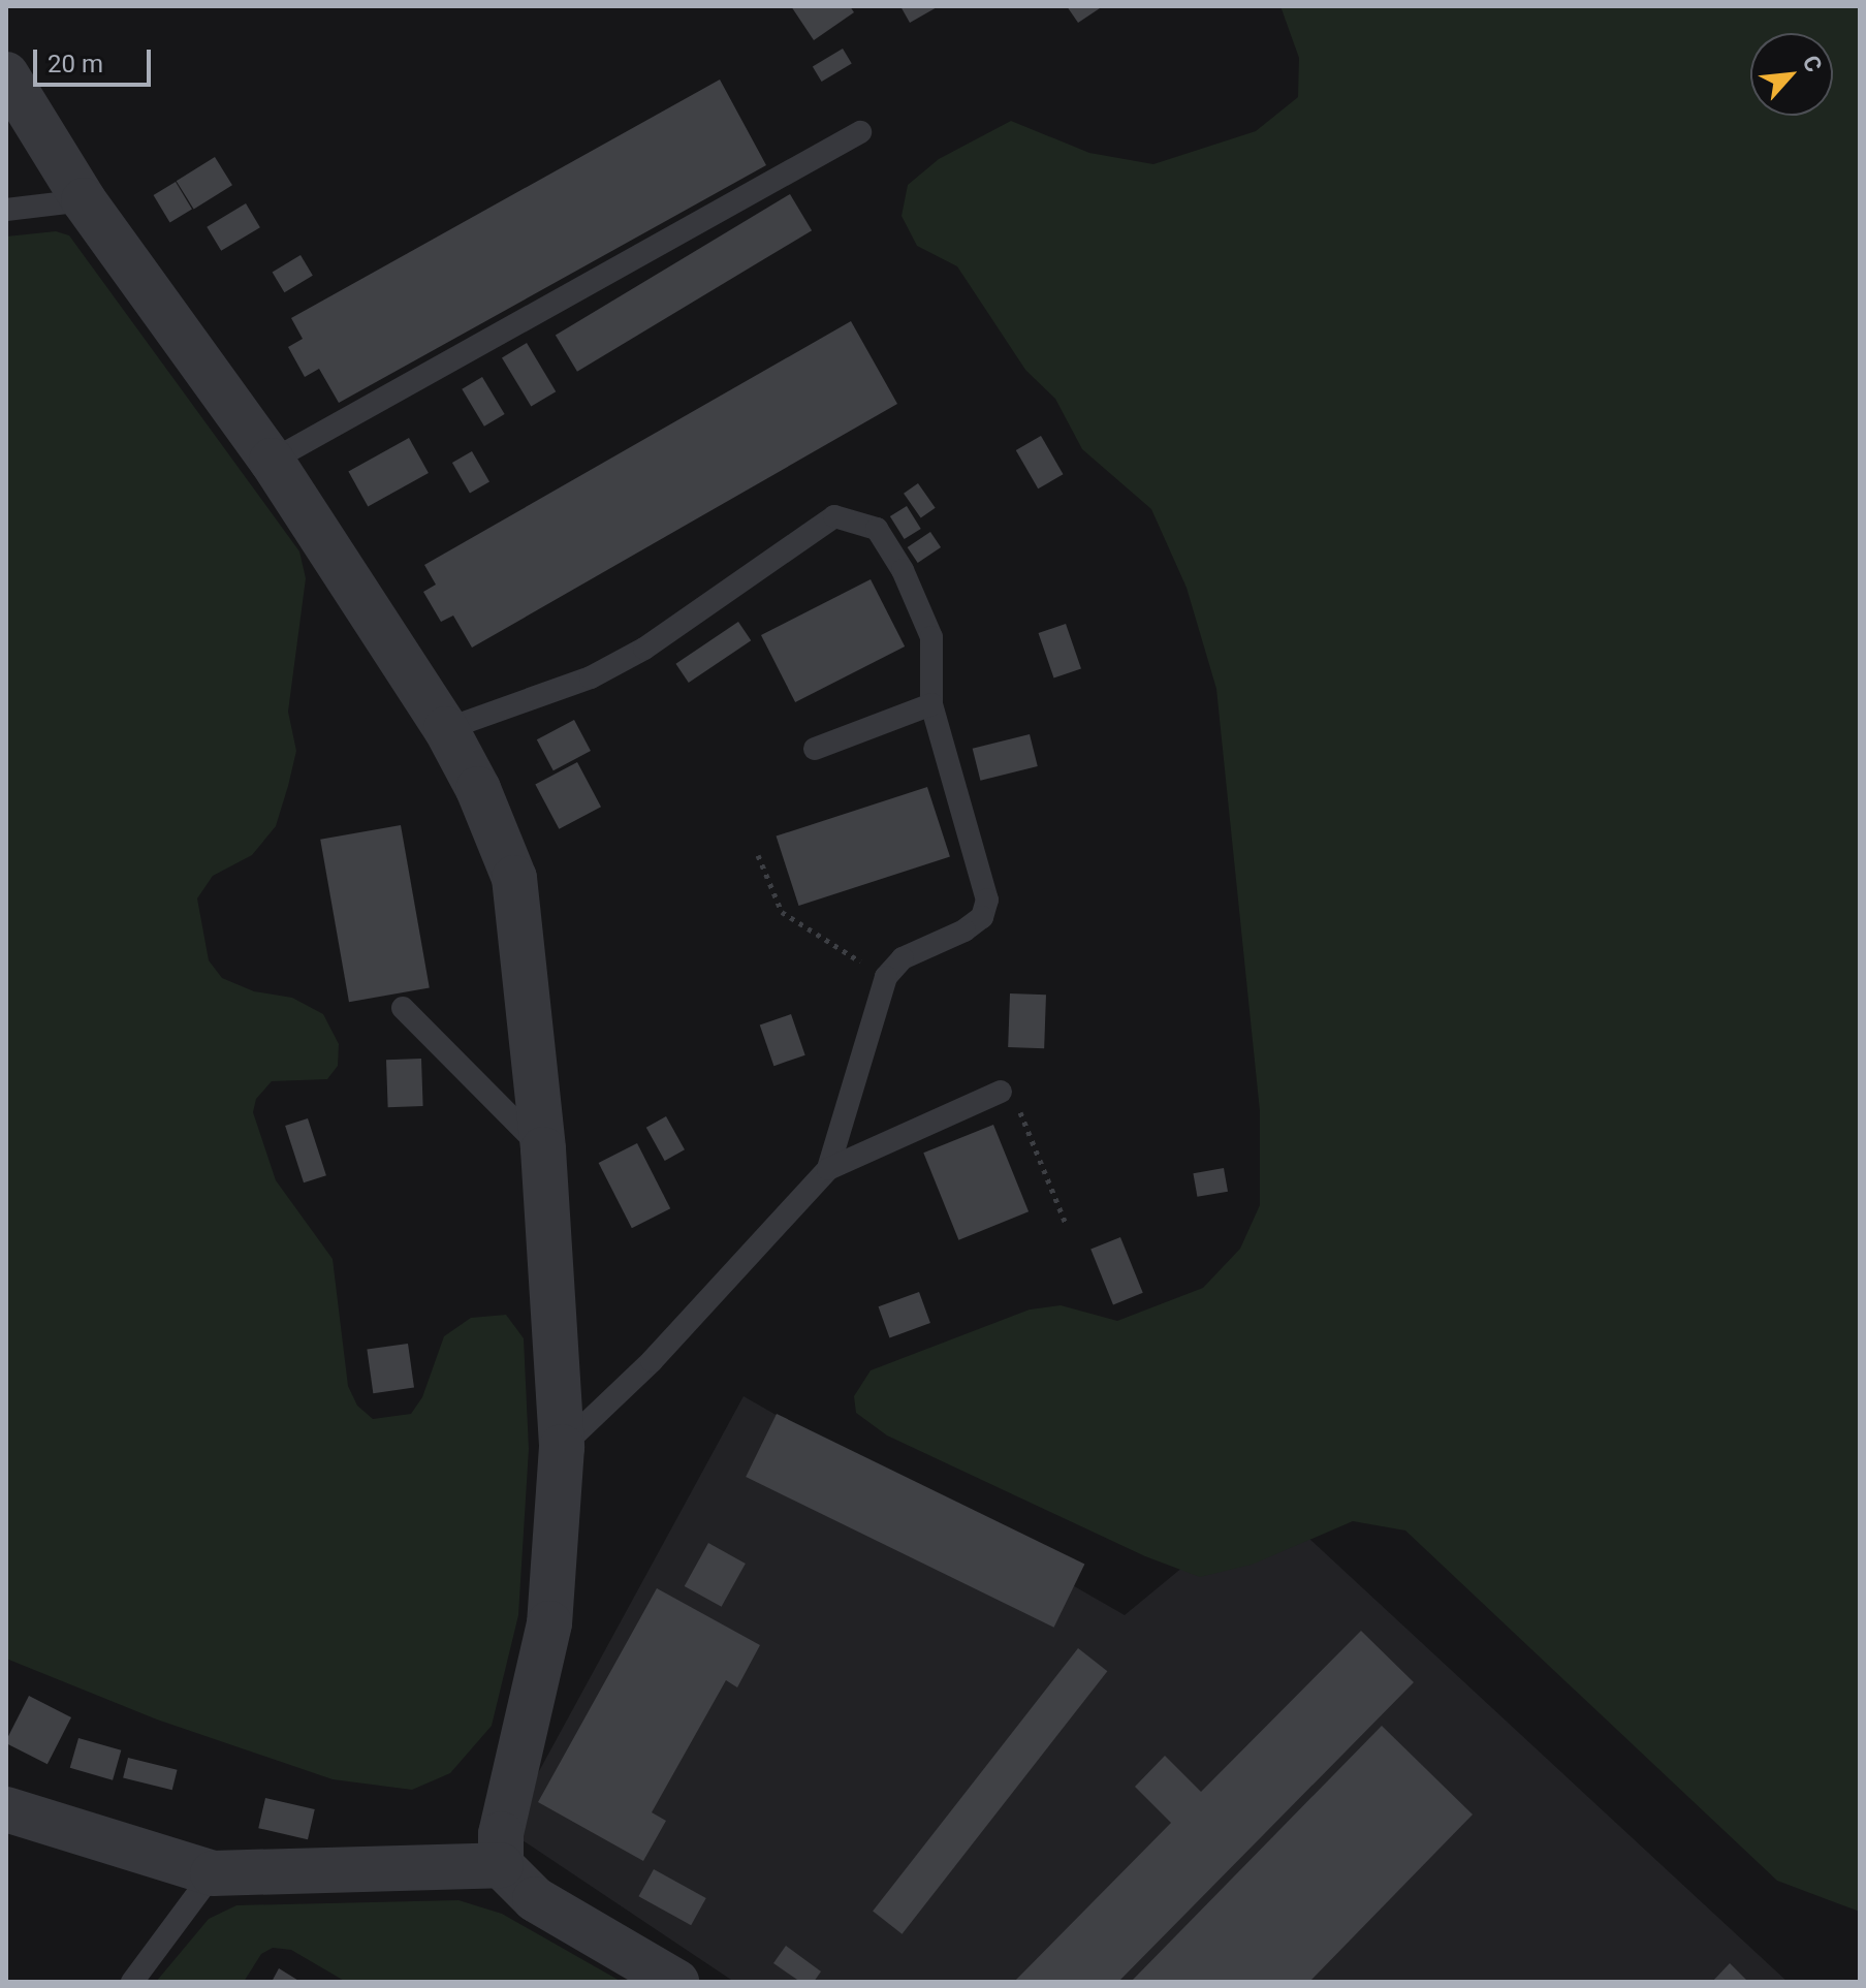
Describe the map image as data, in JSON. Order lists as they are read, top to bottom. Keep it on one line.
{"scale_bar":"20 m","north":"top right"}
